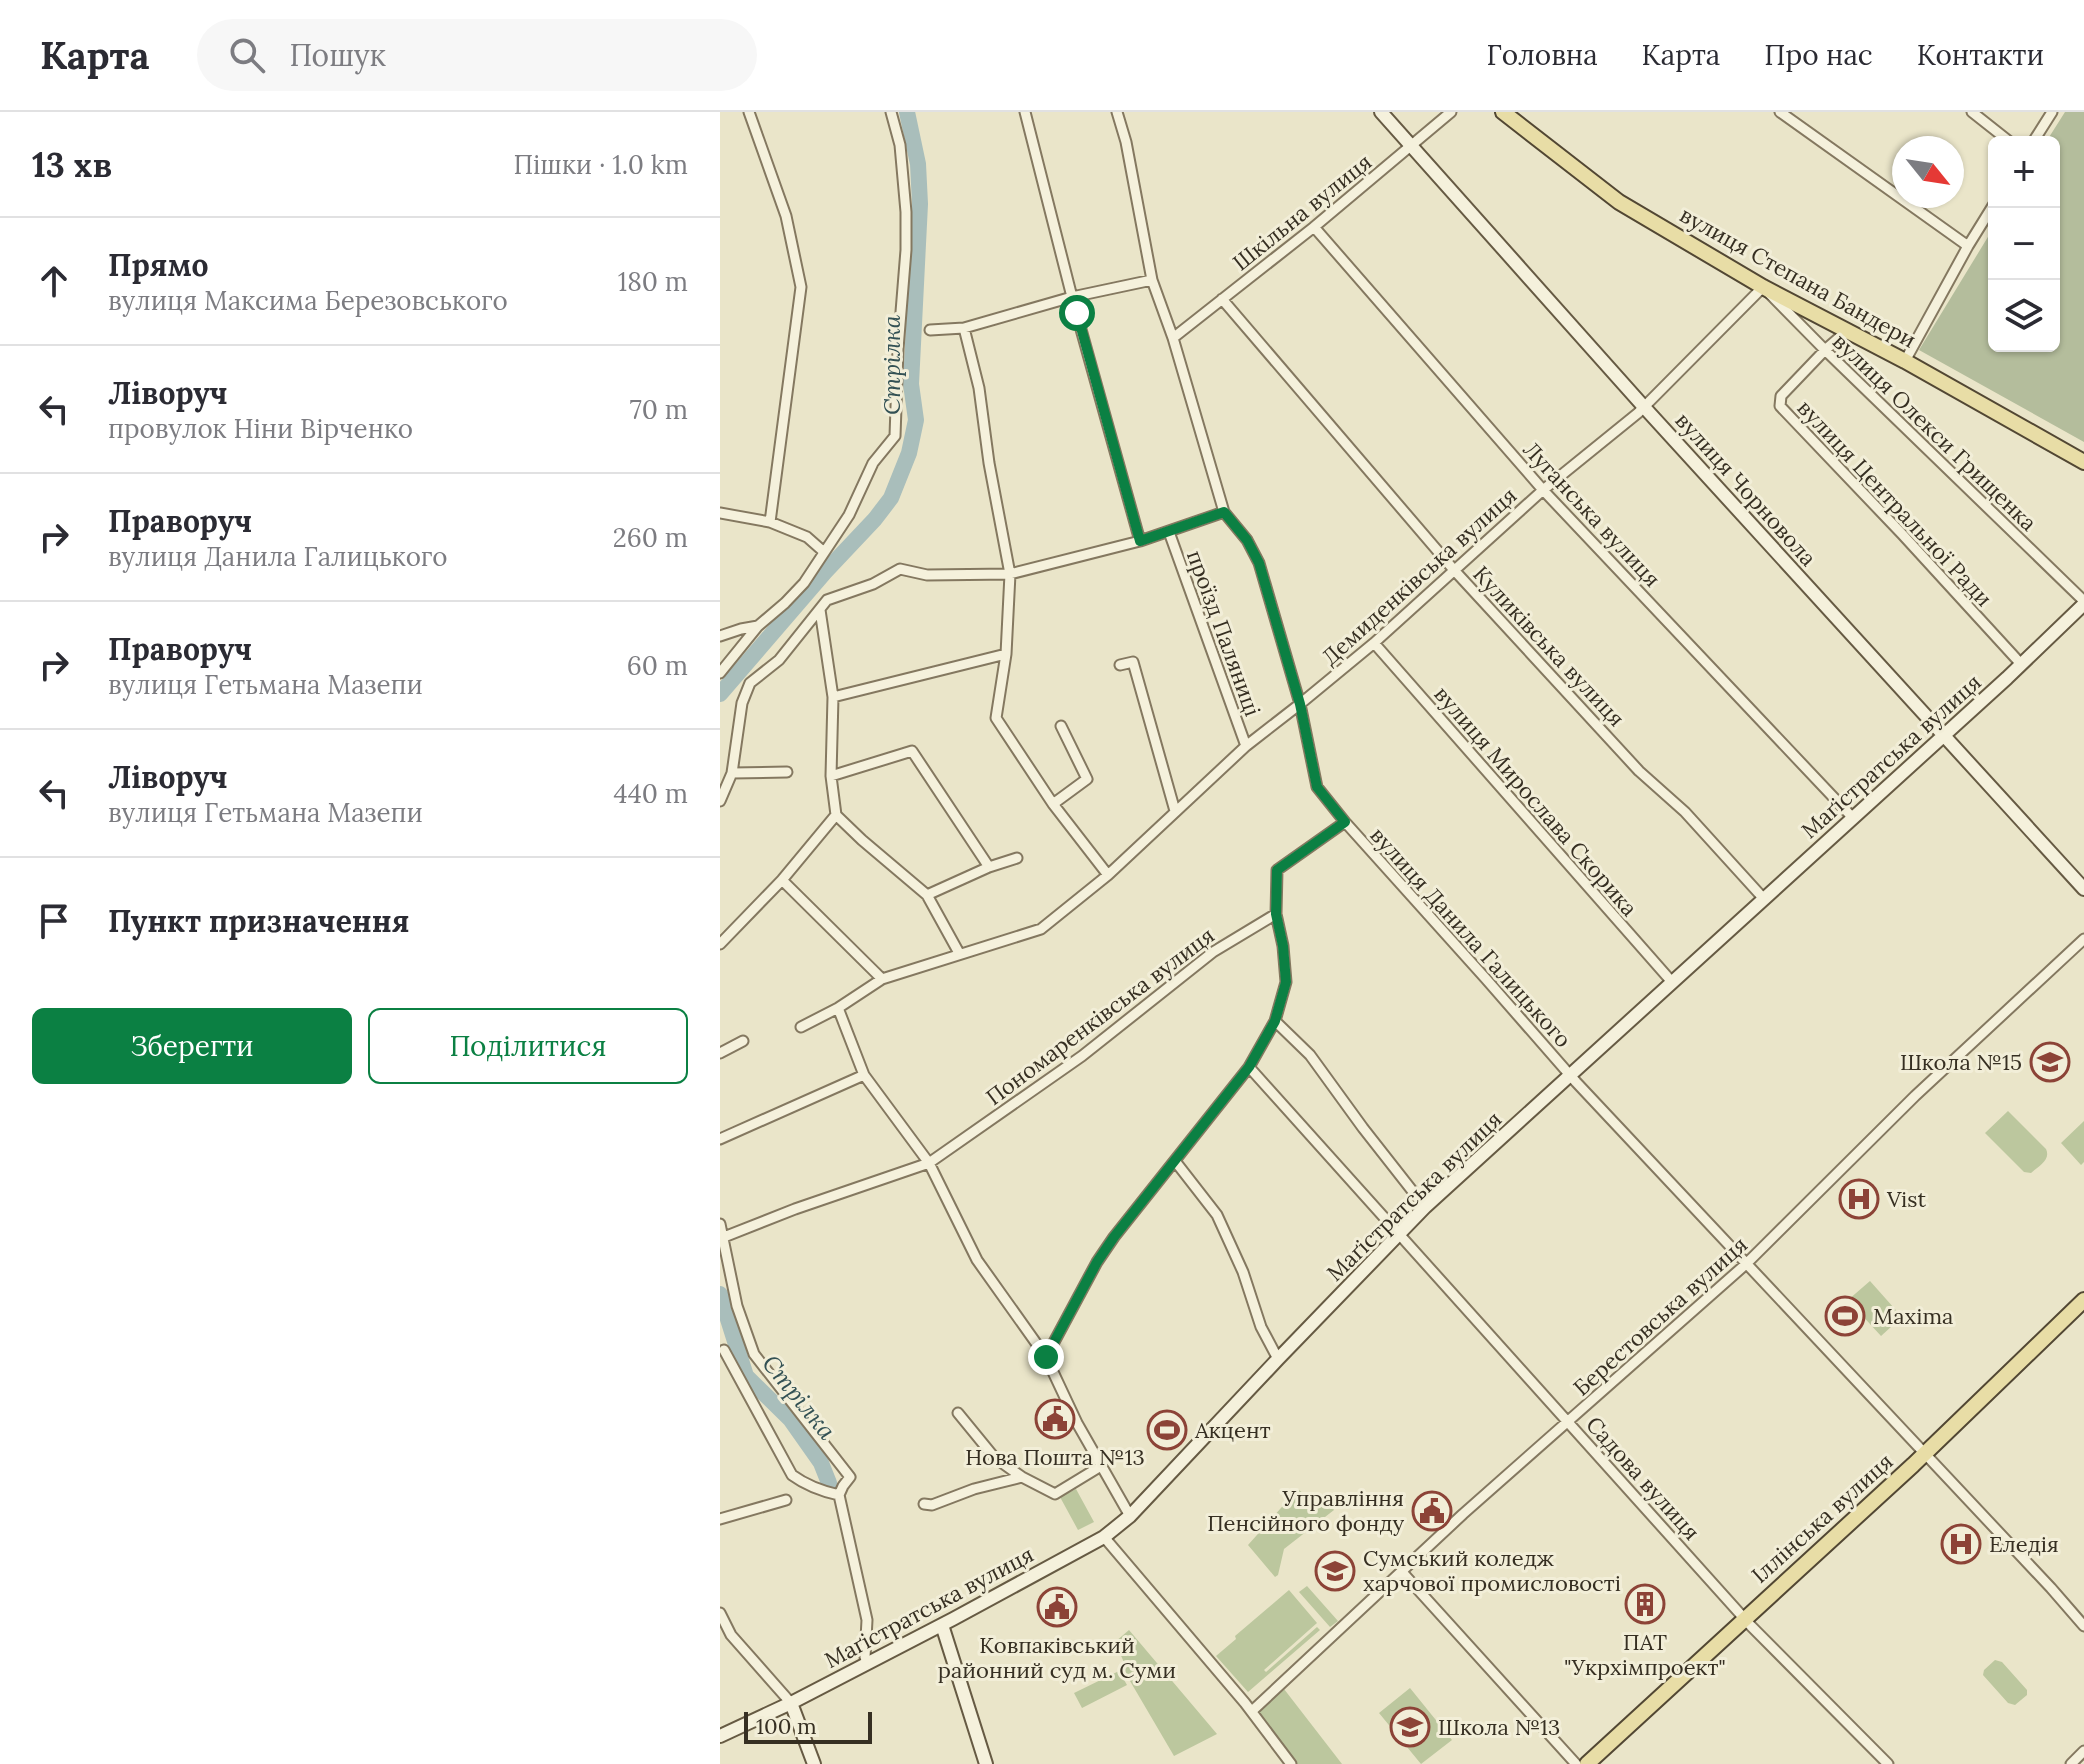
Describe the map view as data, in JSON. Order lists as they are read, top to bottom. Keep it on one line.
{"streets":{"main road":["вулиця Степана Бандери","Іллінська вулиця"],"street":["Шкільна вулиця","вулиця Олекси Грищенка","вулиця Чорновола","вулиця Центральної Ради","Луганська вулиця","Демиденківська вулиця","проїзд Паляниці","Куликівська вулиця","Маґістратська вулиця","вулиця Мирослава Скорика","вулиця Данила Галицького","Пономаренківська вулиця","Берестовська вулиця","Садова вулиця"]},"crossings":[["Шкільна вулиця","вулиця Чорновола"],["Шкільна вулиця","Луганська вулиця"],["Шкільна вулиця","Куликівська вулиця"],["Шкільна вулиця","вулиця Данила Галицького"],["вулиця Степана Бандери","вулиця Олекси Грищенка"],["вулиця Степана Бандери","вулиця Центральної Ради"],["вулиця Степана Бандери","Демиденківська вулиця"],["вулиця Олекси Грищенка","вулиця Центральної Ради"],["вулиця Олекси Грищенка","Демиденківська вулиця"],["вулиця Олекси Грищенка","Маґістратська вулиця"],["вулиця Чорновола","Демиденківська вулиця"],["вулиця Чорновола","Маґістратська вулиця"],["вулиця Центральної Ради","Маґістратська вулиця"],["Луганська вулиця","Демиденківська вулиця"],["Луганська вулиця","Маґістратська вулиця"],["Демиденківська вулиця","проїзд Паляниці"],["Демиденківська вулиця","Куликівська вулиця"],["Демиденківська вулиця","вулиця Мирослава Скорика"],["Демиденківська вулиця","вулиця Данила Галицького"],["Куликівська вулиця","Маґістратська вулиця"],["Маґістратська вулиця","вулиця Мирослава Скорика"],["Маґістратська вулиця","вулиця Данила Галицького"],["Маґістратська вулиця","Садова вулиця"],["вулиця Данила Галицького","Берестовська вулиця"],["вулиця Данила Галицького","Іллінська вулиця"],["Берестовська вулиця","Садова вулиця"],["Садова вулиця","Іллінська вулиця"]],"water":["Стрілка"],"places":{"school or university":["Школа №15","Сумський коледж харчової промисловості","Школа №13"],"hospital":["Vist","Еледія"],"sports":["Maxima","Акцент"],"public building":["Нова Пошта №13","Управління Пенсійного фонду","Ковпаківський районний суд м. Суми"],"building":["ПАТ \"Укрхімпроект\""]},"scale_bar":"100 m","north":"bottom right","page":{"header":"Карта","search":"Пошук","nav":["Головна","Карта","Про нас","Контакти"],"heading":["13 хв","Пішки · 1.0 km"],"map_buttons":["+","−"],"list":[["Прямо","вулиця Максима Березовського","180 m"],["Ліворуч","провулок Ніни Вірченко","70 m"],["Праворуч","вулиця Данила Галицького","260 m"],["Праворуч","вулиця Гетьмана Мазепи","60 m"],["Ліворуч","вулиця Гетьмана Мазепи","440 m"],"Пункт призначення"],"buttons":["Зберегти","Поділитися"],"scale":"100 m"}}
